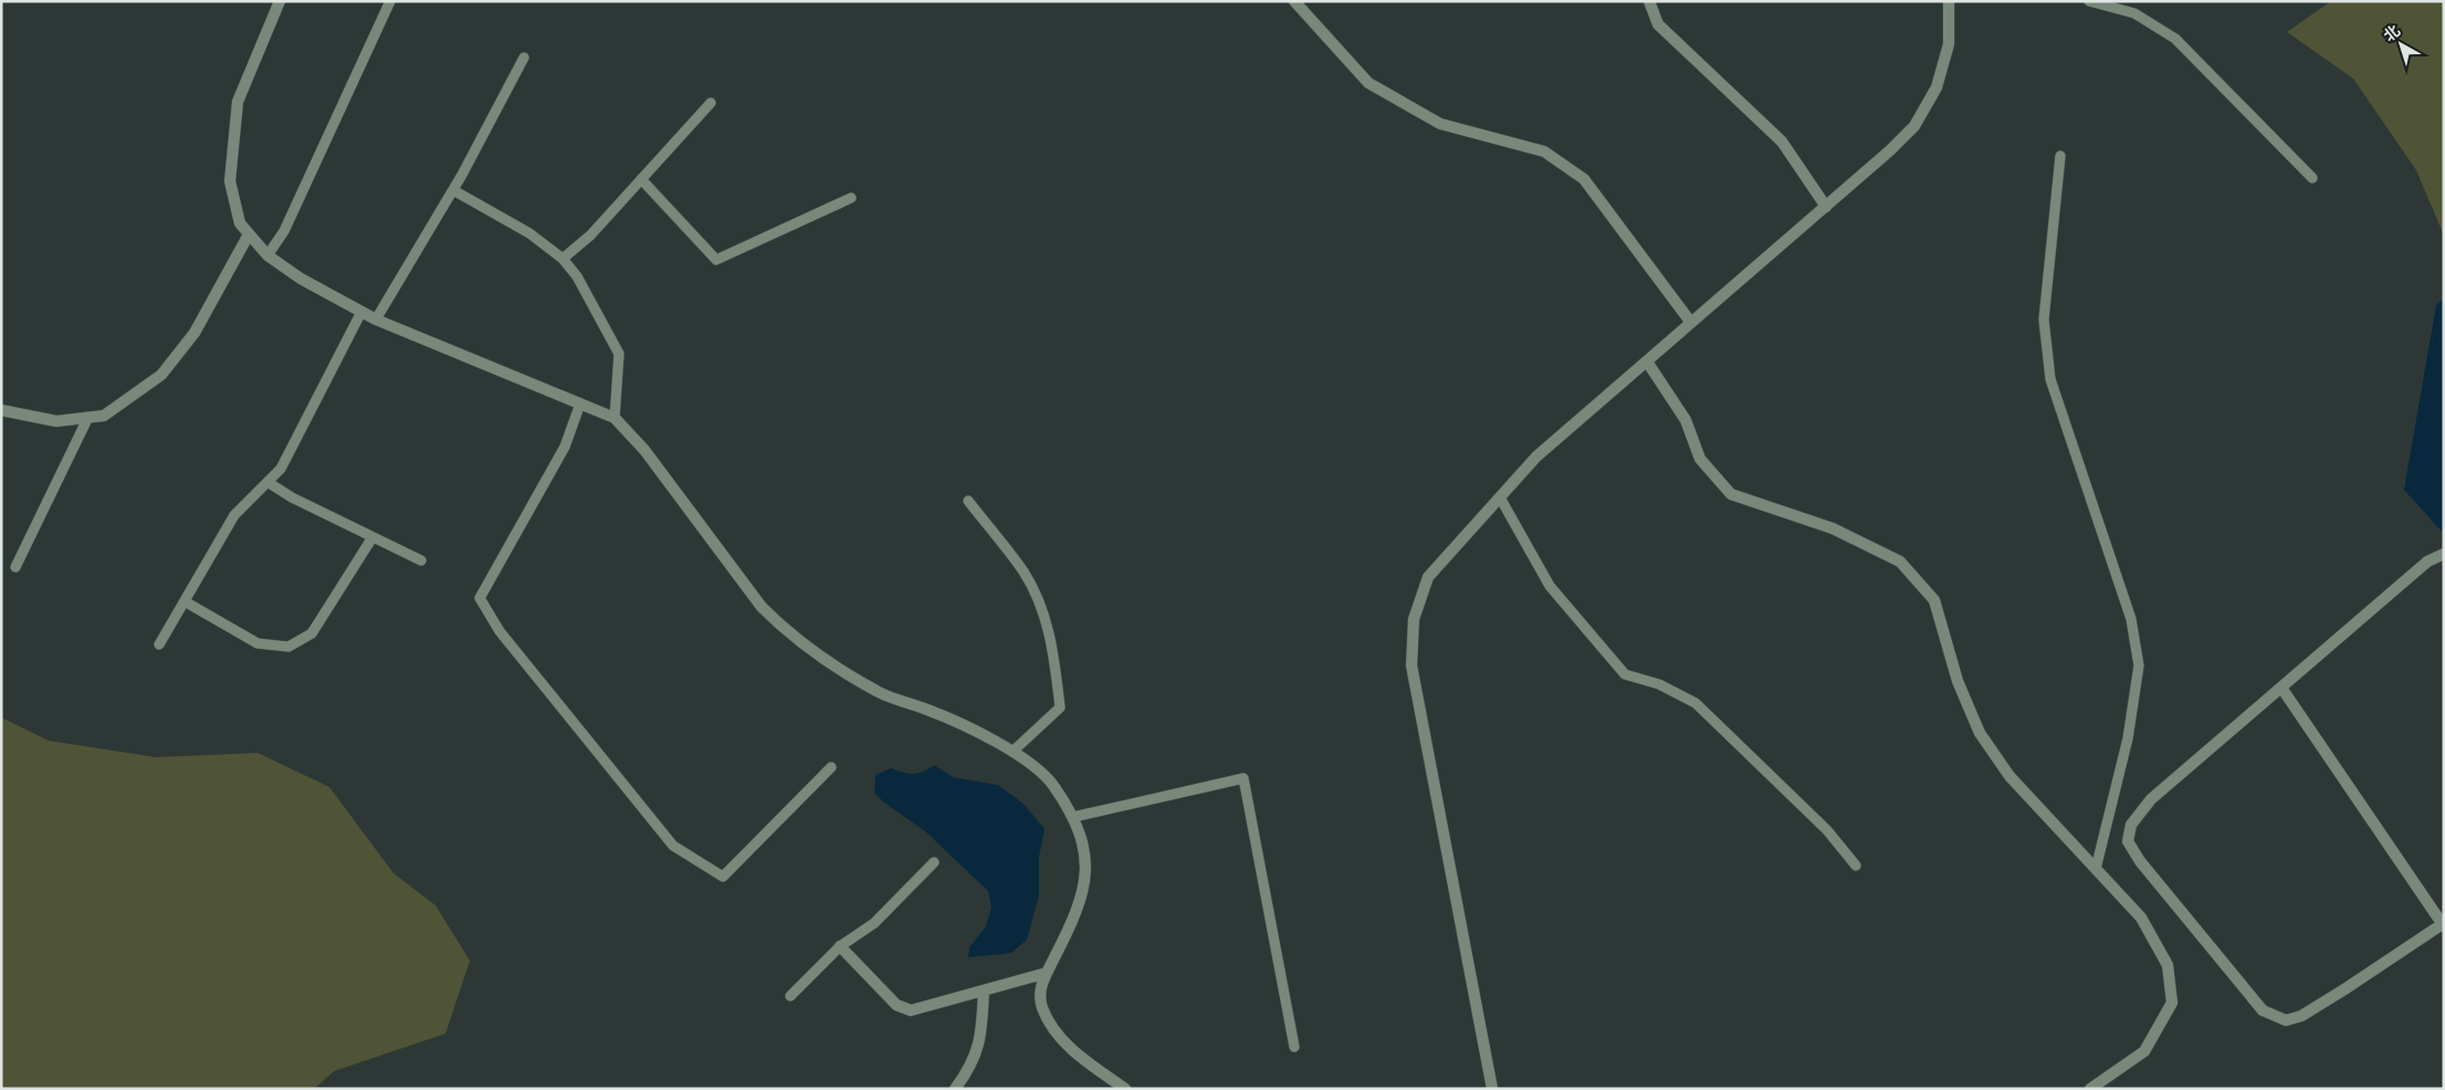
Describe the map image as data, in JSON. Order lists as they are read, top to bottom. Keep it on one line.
{"north":"top left"}
